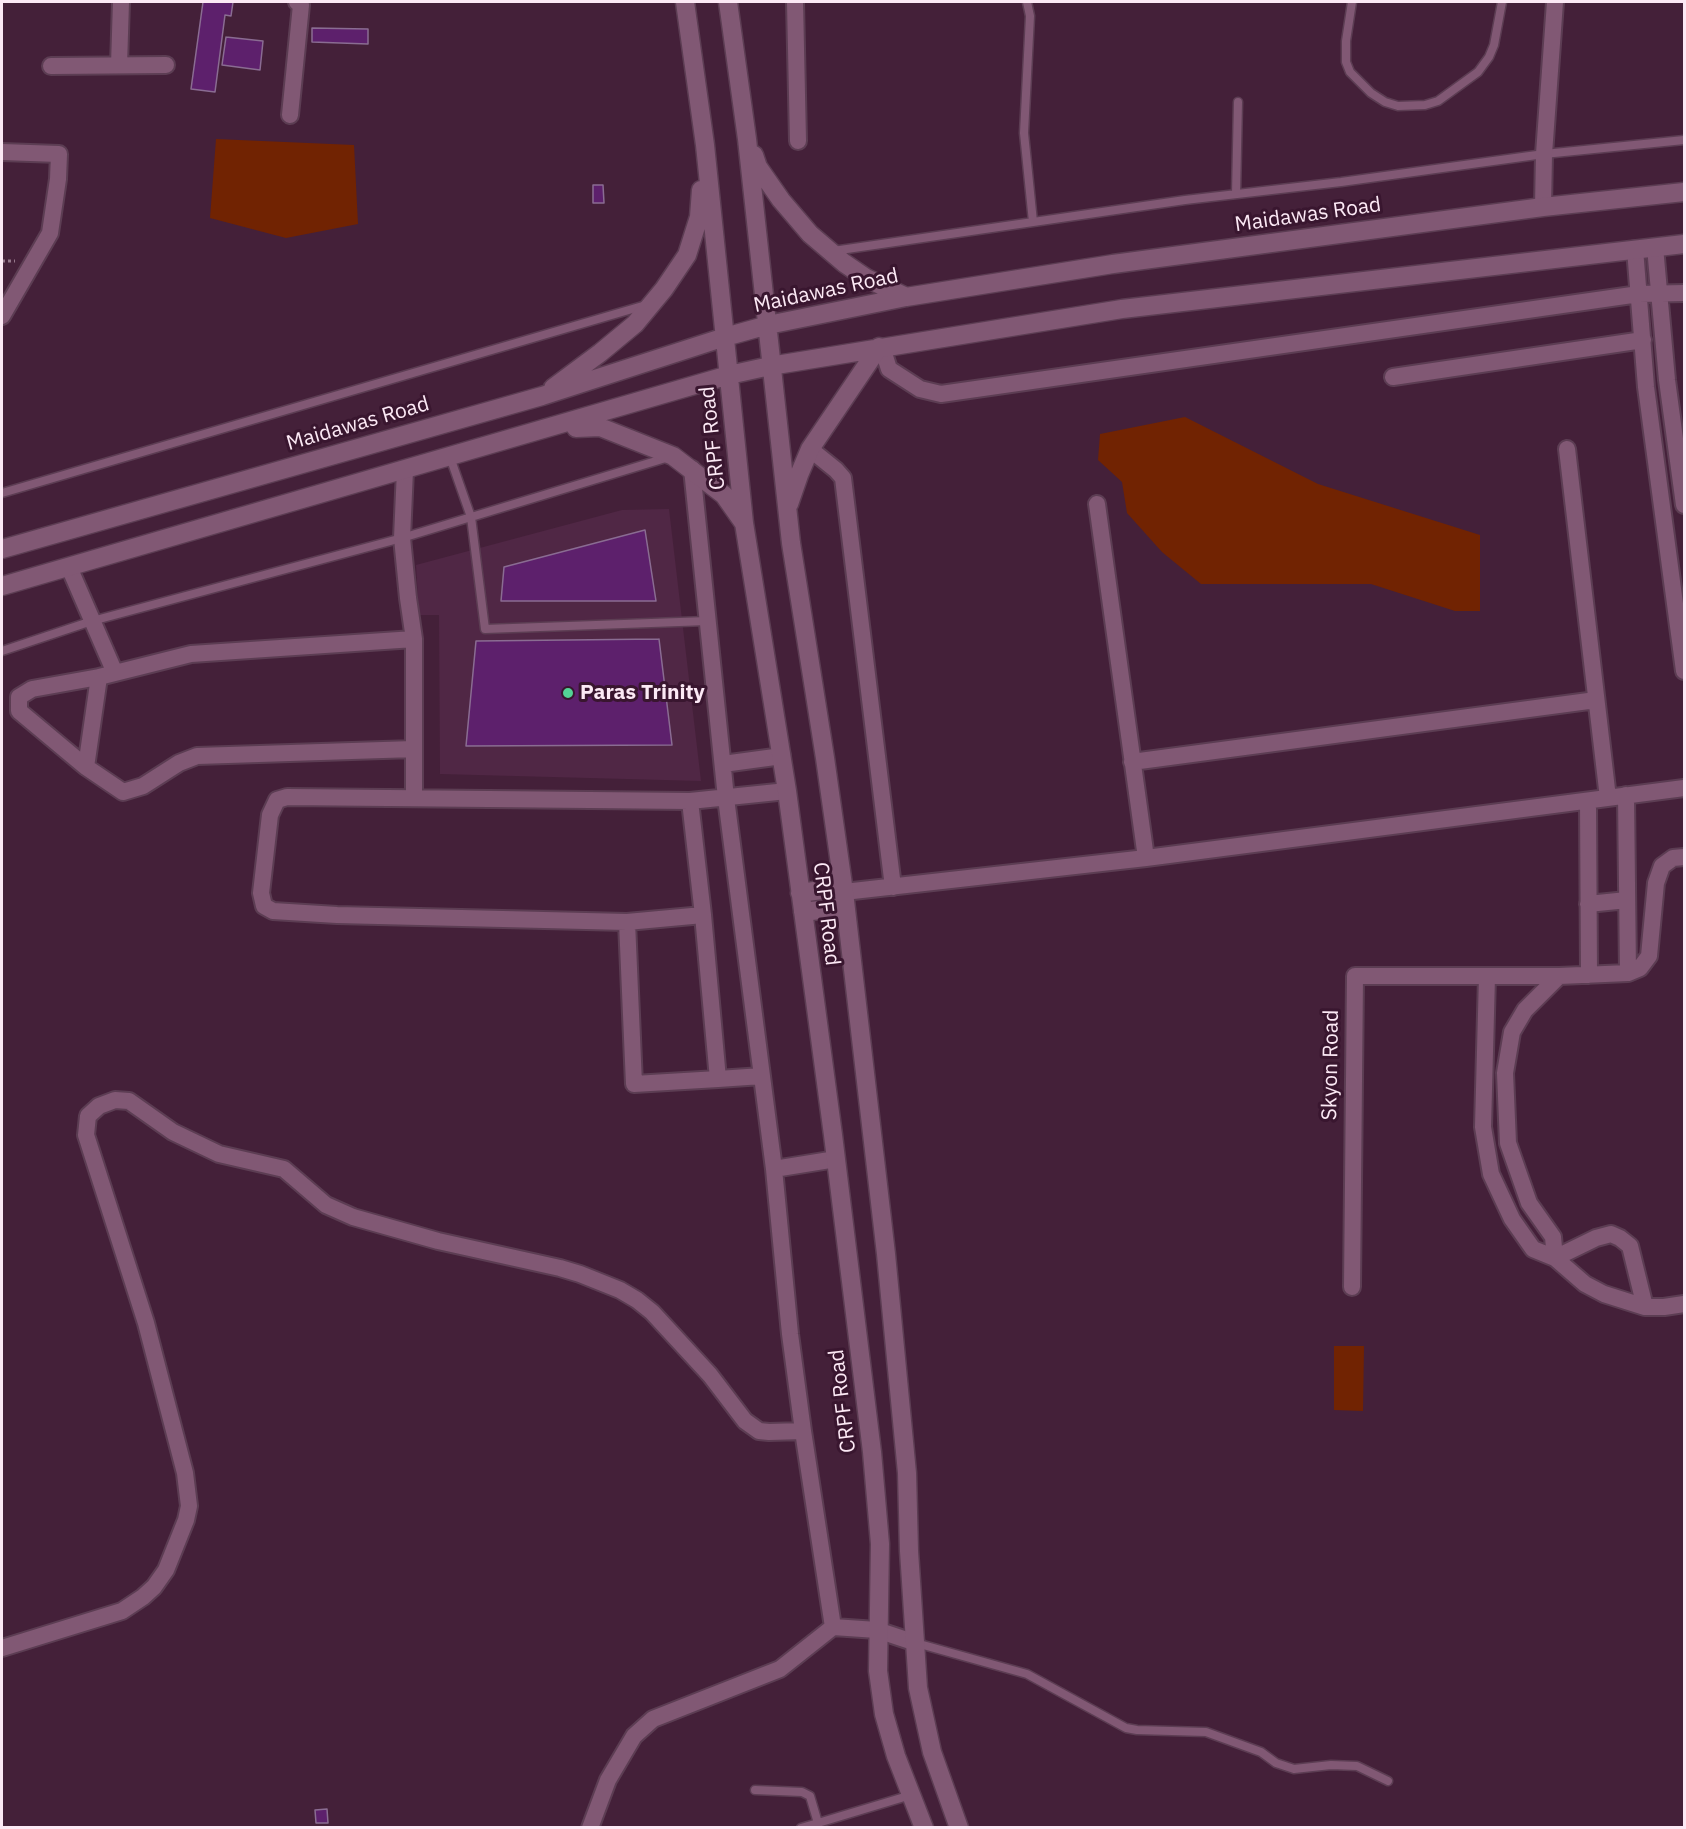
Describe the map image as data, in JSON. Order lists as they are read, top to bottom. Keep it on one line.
{"streets":{"street":["Maidawas Road","CRPF Road","Skyon Road"]},"crossings":[["Maidawas Road","CRPF Road"]],"places":["Paras Trinity"]}
